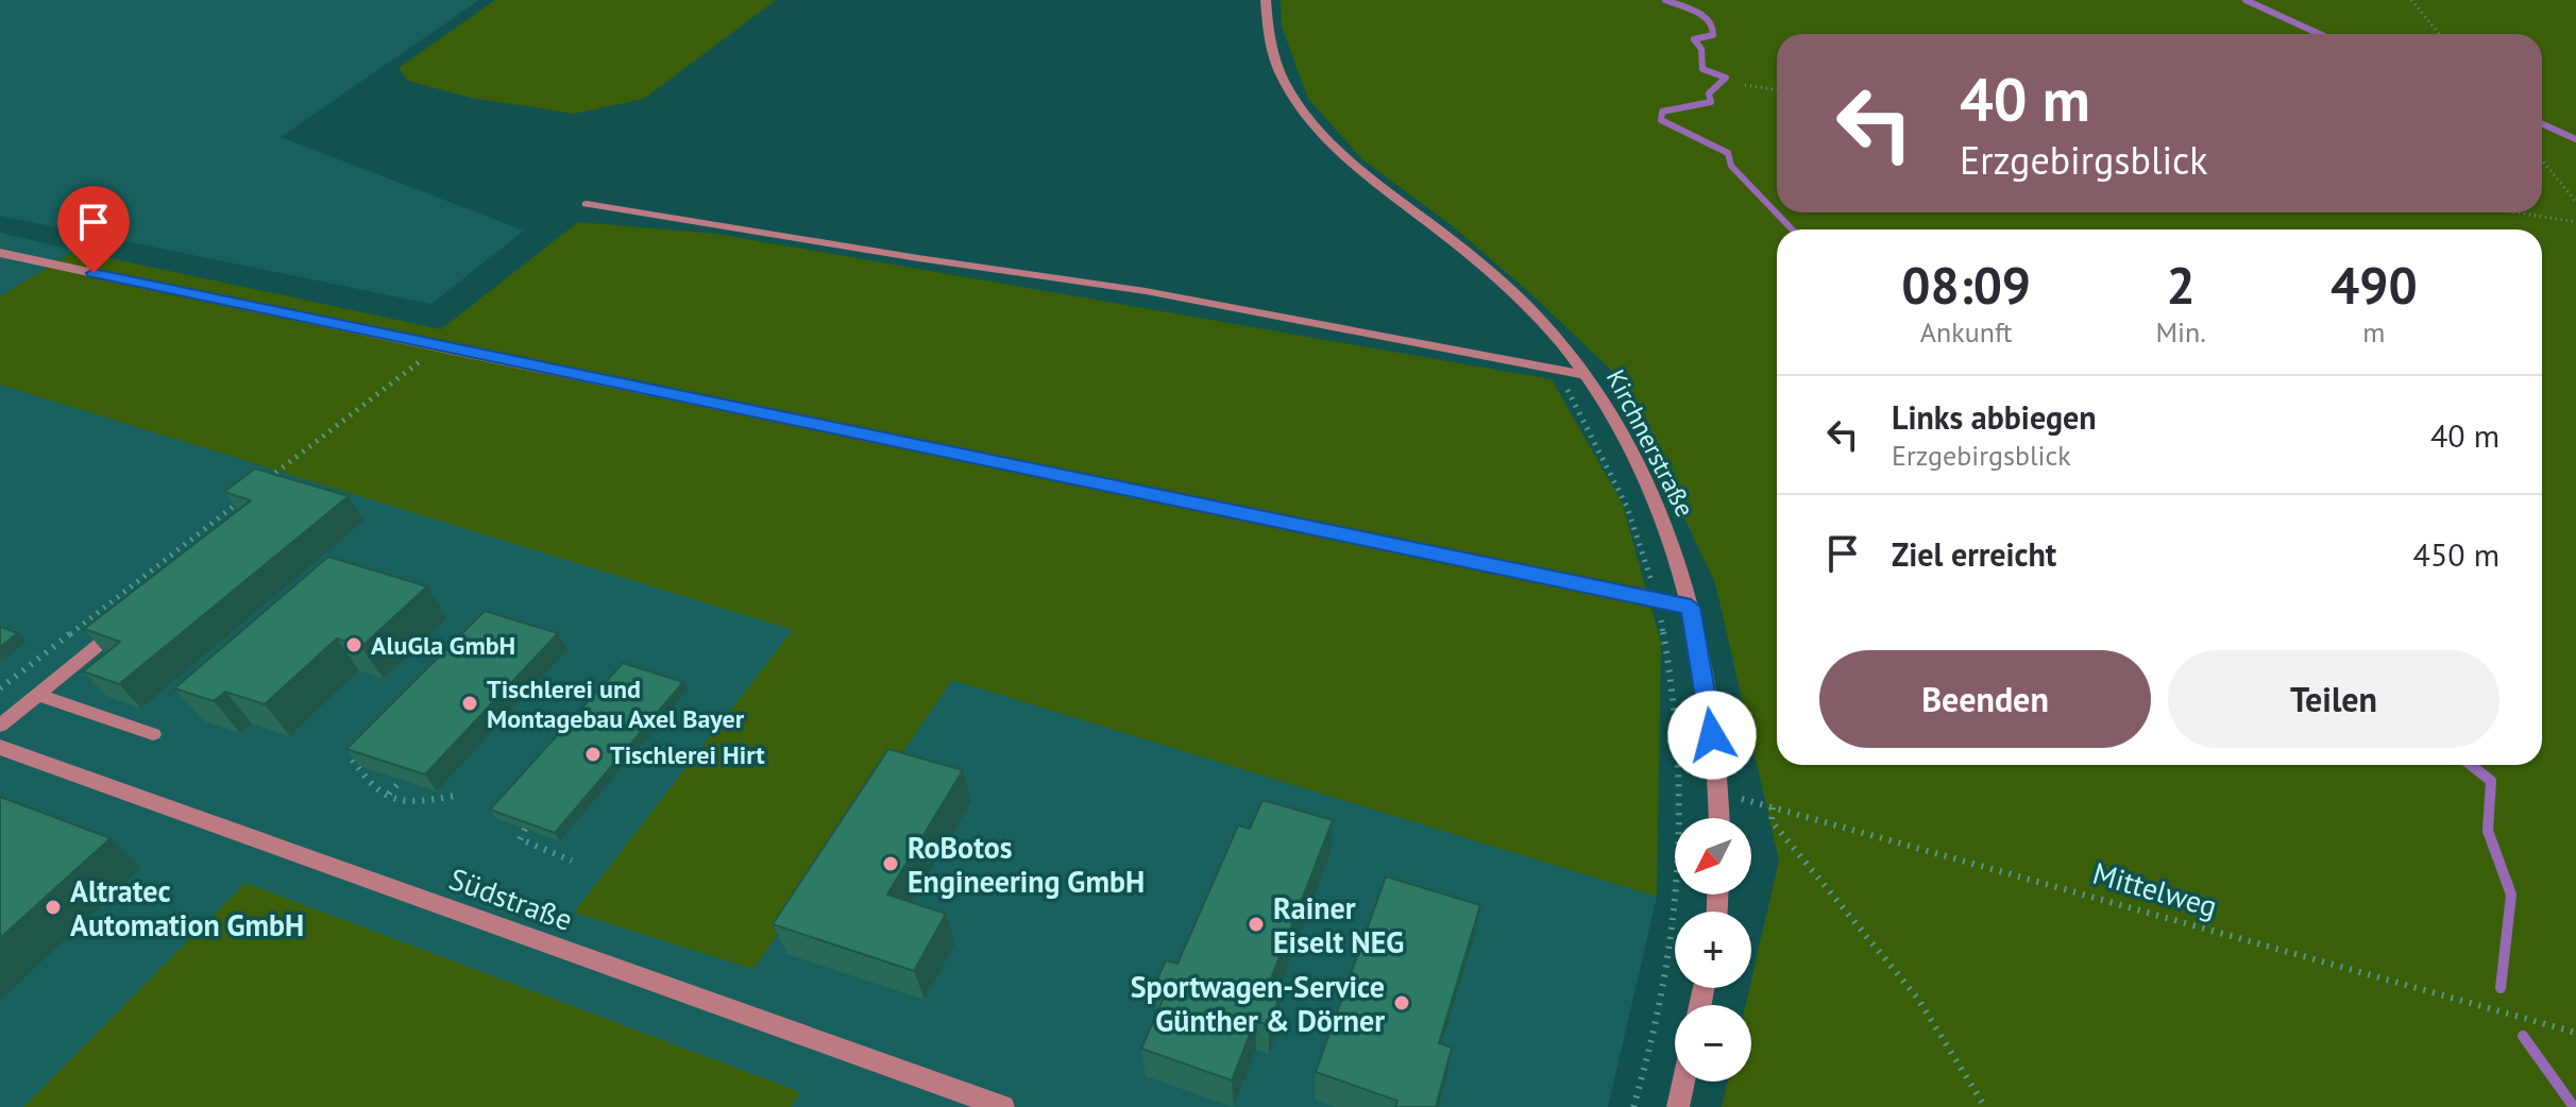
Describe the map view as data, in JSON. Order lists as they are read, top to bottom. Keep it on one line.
{"streets":{"street":["Kirchnerstraße","Südstraße"],"path":["Mittelweg"]},"crossings":[["Kirchnerstraße","Mittelweg"]],"places":["AluGla GmbH","Tischlerei und Montagebau Axel Bayer","Tischlerei Hirt","RoBotos Engineering GmbH","Altratec Automation GmbH","Rainer Eiselt NEG","Sportwagen-Service Günther & Dörner"],"north":"bottom left","page":{"turn":["40 m","Erzgebirgsblick"],"eta":["08:09","Ankunft","2","Min.","490","m"],"list":[{"name":"Links abbiegen","note":"Erzgebirgsblick","value":"40 m"},{"name":"Ziel erreicht","value":"450 m"}],"buttons":["Beenden","Teilen"],"map_buttons":["+","−"]}}
